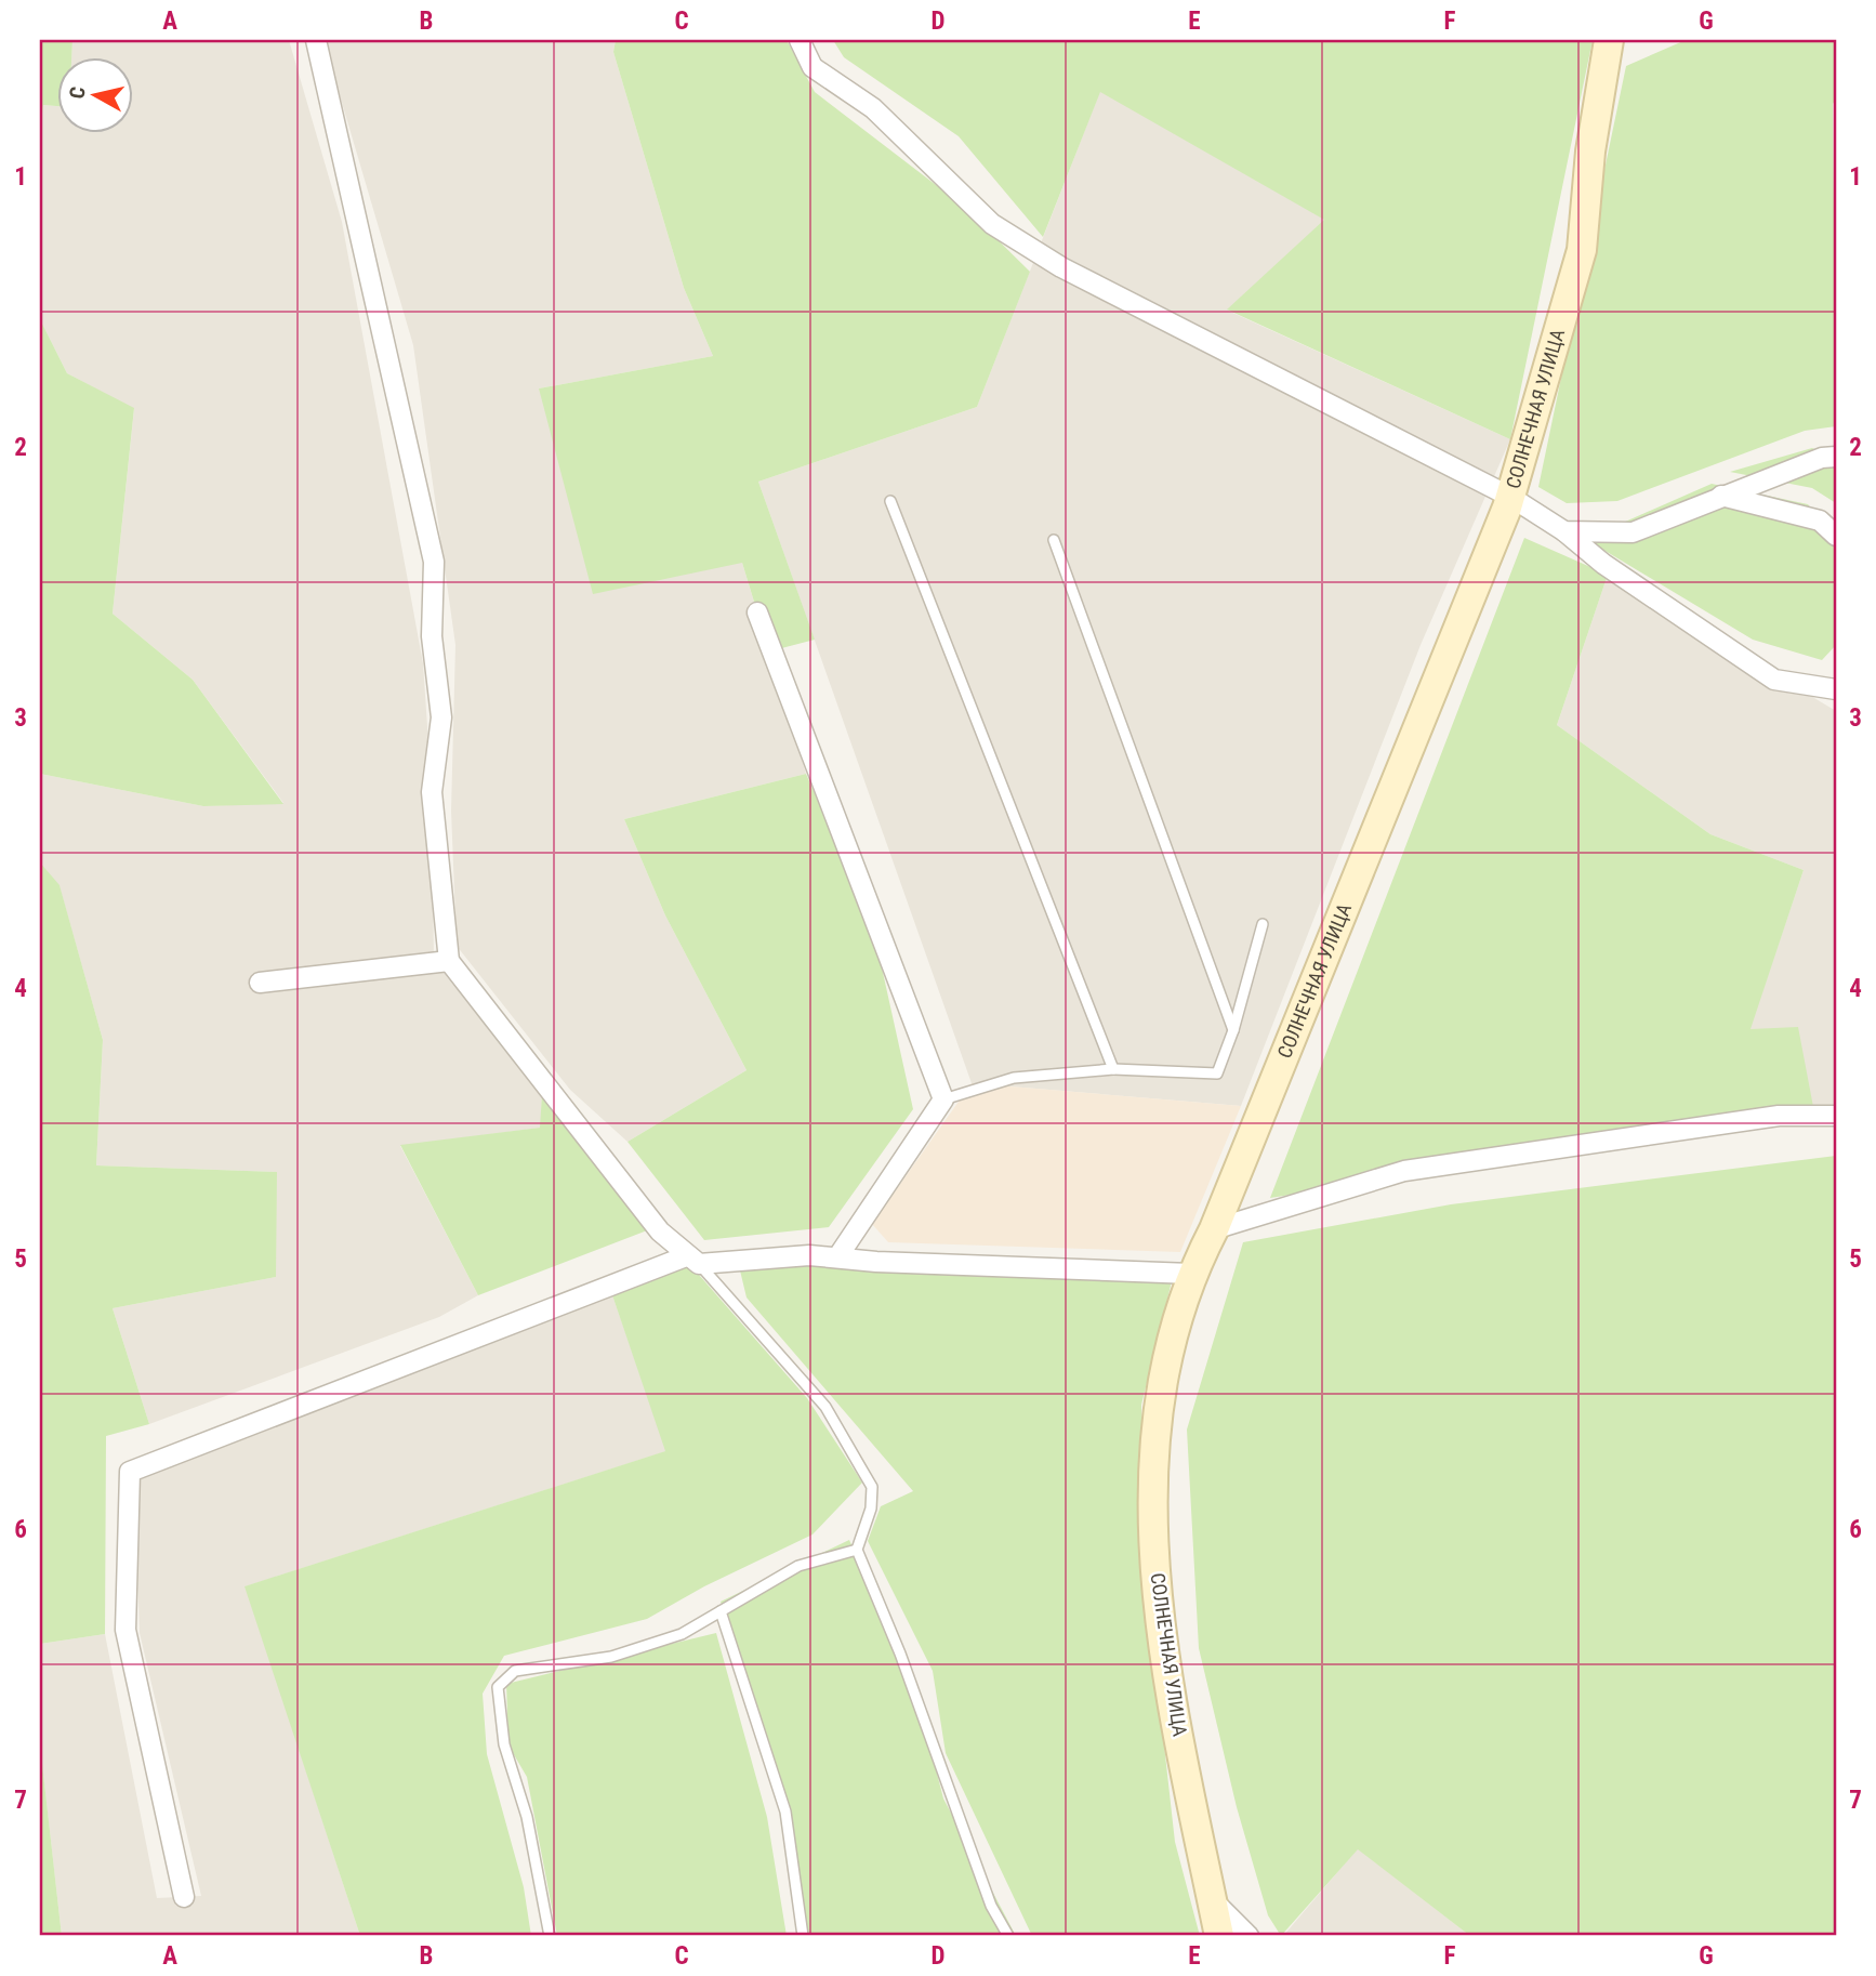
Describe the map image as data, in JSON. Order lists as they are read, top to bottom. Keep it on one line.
{"streets":{"street":["СОЛНЕЧНАЯ УЛИЦА"]},"north":"left","grid":{"columns":["A","B","C","D","E","F","G"],"rows":["1","2","3","4","5","6","7"]}}
